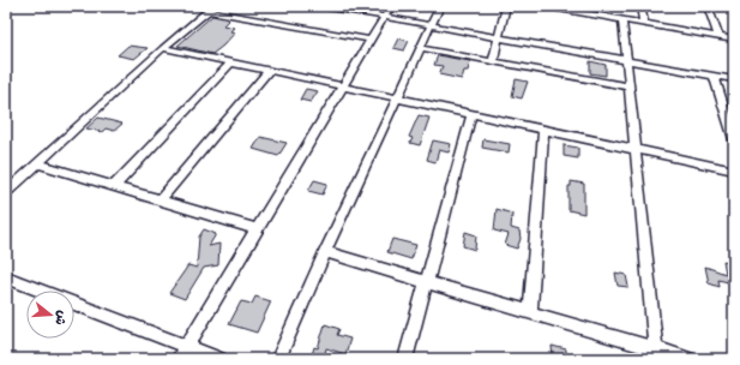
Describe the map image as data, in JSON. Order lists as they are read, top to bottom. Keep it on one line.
{"north":"right"}
